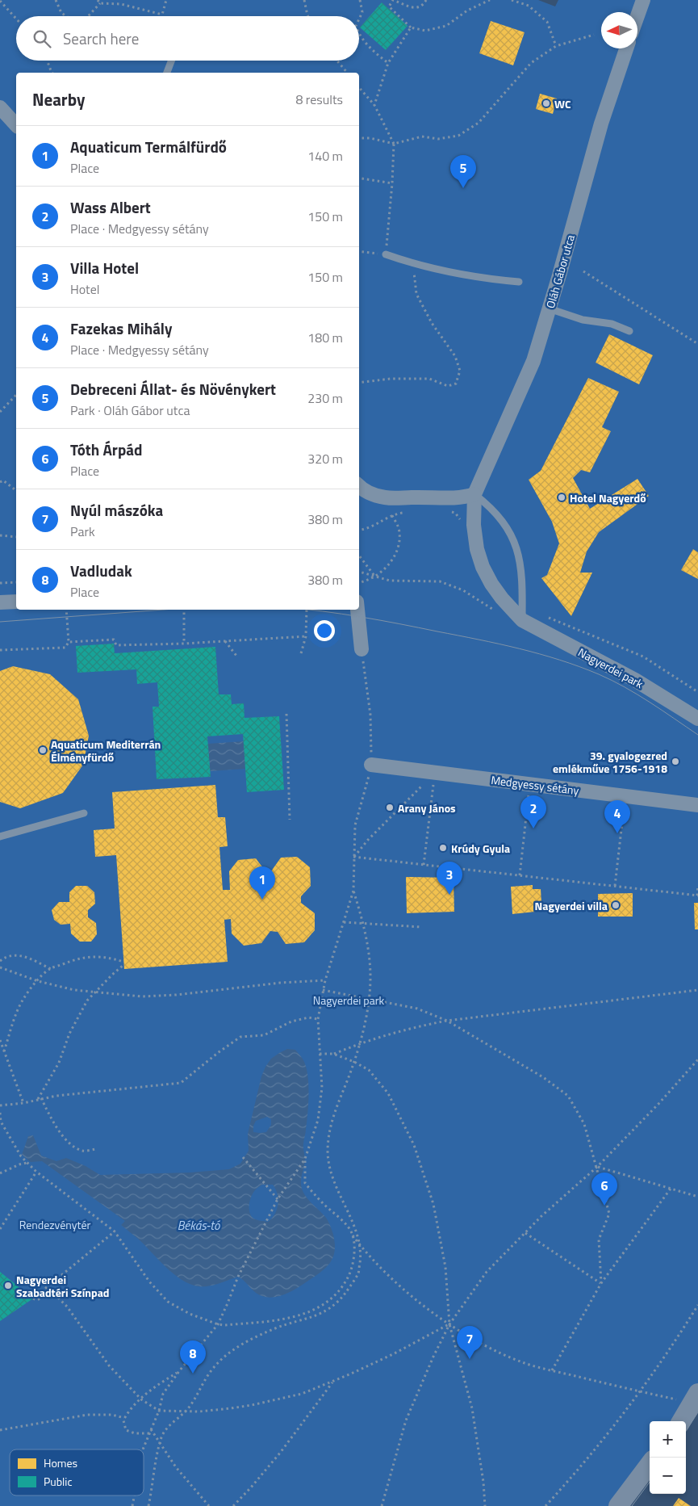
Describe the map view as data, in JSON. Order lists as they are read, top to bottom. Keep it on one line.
{"streets":{"street":["Oláh Gábor utca","Nagyerdei park","Medgyessy sétány"]},"water":["Békás-tó"],"parks":["Nagyerdei park","Rendezvénytér"],"places":["WC","Hotel Nagyerdő","Aquaticum Mediterrán Élményfürdő","39. gyalogezred emlékműve 1756-1918","Arany János","Krúdy Gyula","Nagyerdei villa","Nagyerdei Szabadtéri Színpad"],"legend":["Homes","Public"],"north":"left","page":{"search":"Search here","heading":["Nearby","8 results"],"list":[{"mark":"1","name":"Aquaticum Termálfürdő","note":"Place","value":"140 m"},{"mark":"2","name":"Wass Albert","note":"Place · Medgyessy sétány","value":"150 m"},{"mark":"3","name":"Villa Hotel","note":"Hotel","value":"150 m"},{"mark":"4","name":"Fazekas Mihály","note":"Place · Medgyessy sétány","value":"180 m"},{"mark":"5","name":"Debreceni Állat- és Növénykert","note":"Park · Oláh Gábor utca","value":"230 m"},{"mark":"6","name":"Tóth Árpád","note":"Place","value":"320 m"},{"mark":"7","name":"Nyúl mászóka","note":"Park","value":"380 m"},{"mark":"8","name":"Vadludak","note":"Place","value":"380 m"}],"pins":["5","2","4","3","1","6","7","8"],"map_buttons":["+","−"]}}
